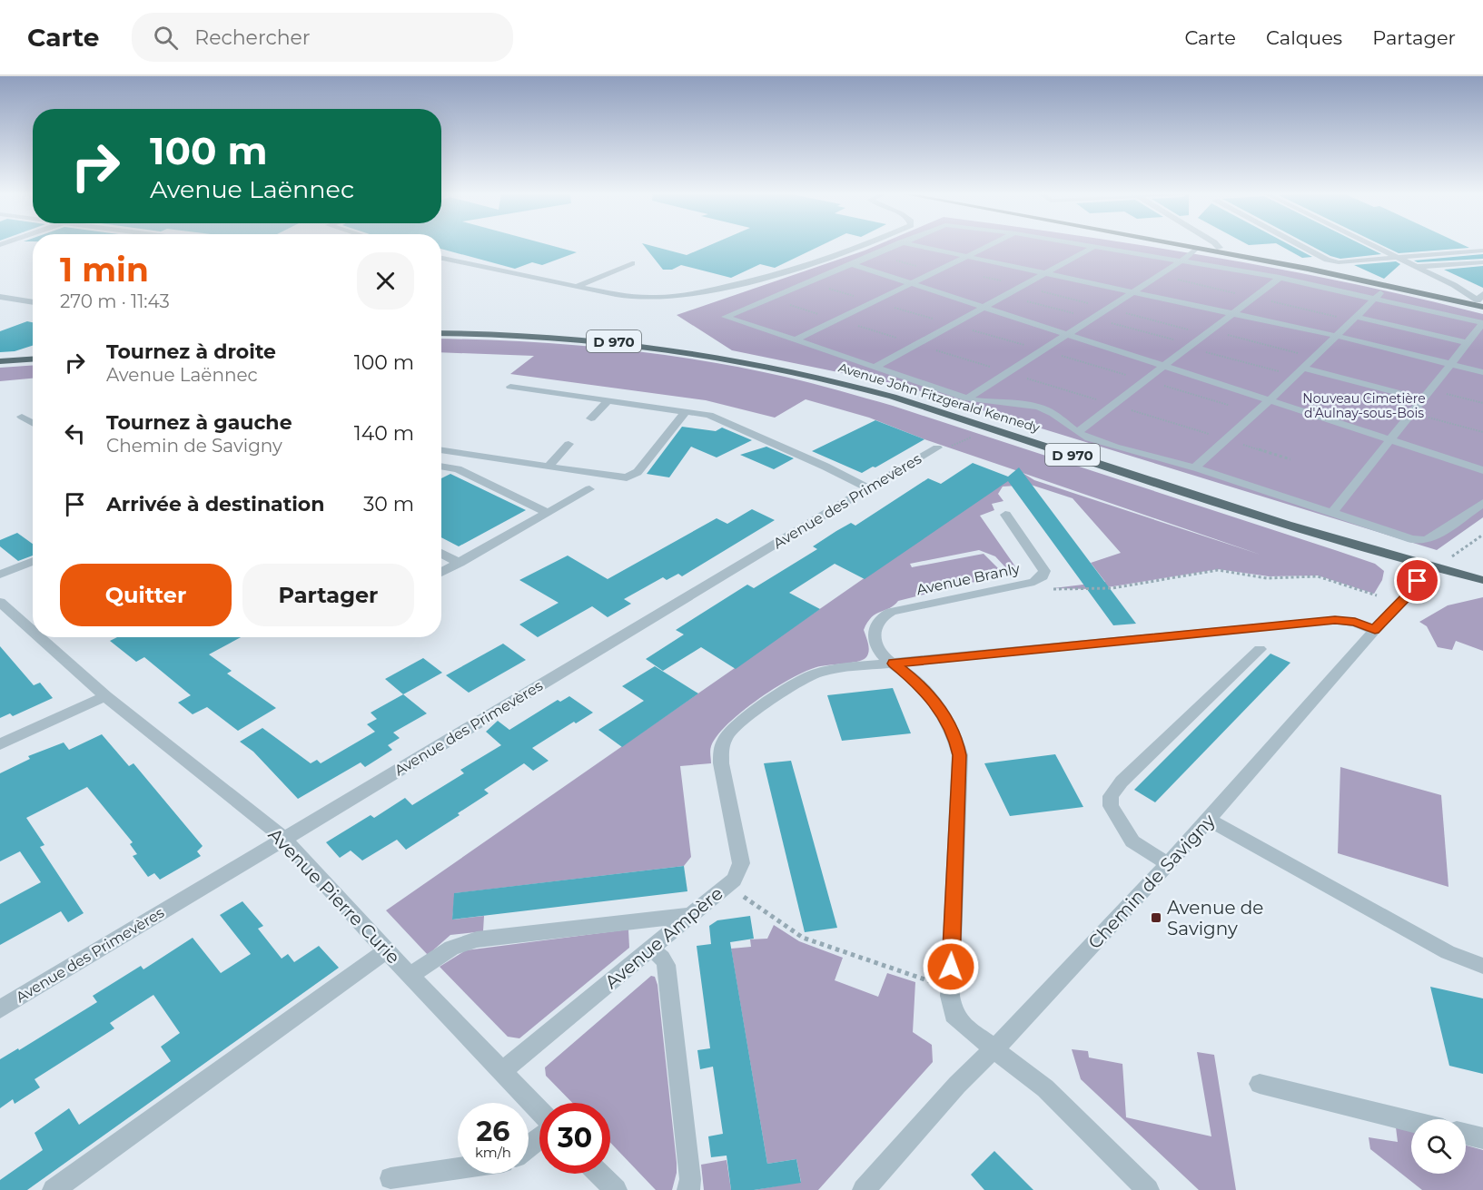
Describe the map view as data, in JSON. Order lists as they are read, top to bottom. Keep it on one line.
{"streets":{"main road":["D 970","Avenue John Fitzgerald Kennedy"],"street":["Avenue des Primevères","Avenue Branly","Chemin de Savigny","Avenue Pierre Curie","Avenue Ampère"]},"crossings":[["Avenue John Fitzgerald Kennedy","Chemin de Savigny"],["Avenue des Primevères","Avenue Pierre Curie"],["Avenue Branly","Avenue Ampère"],["Avenue Pierre Curie","Avenue Ampère"]],"parks":["Nouveau Cimetière d'Aulnay-sous-Bois"],"places":{"transit":["Avenue de Savigny"]},"page":{"header":"Carte","search":"Rechercher","nav":["Carte","Calques","Partager"],"turn":["100 m","Avenue Laënnec"],"heading":["1 min","270 m · 11:43"],"list":[{"name":"Tournez à droite","note":"Avenue Laënnec","value":"100 m"},{"name":"Tournez à gauche","note":"Chemin de Savigny","value":"140 m"},{"name":"Arrivée à destination","value":"30 m"}],"buttons":["Quitter","Partager"],"speed":"26 km/h","limit":"30"}}
